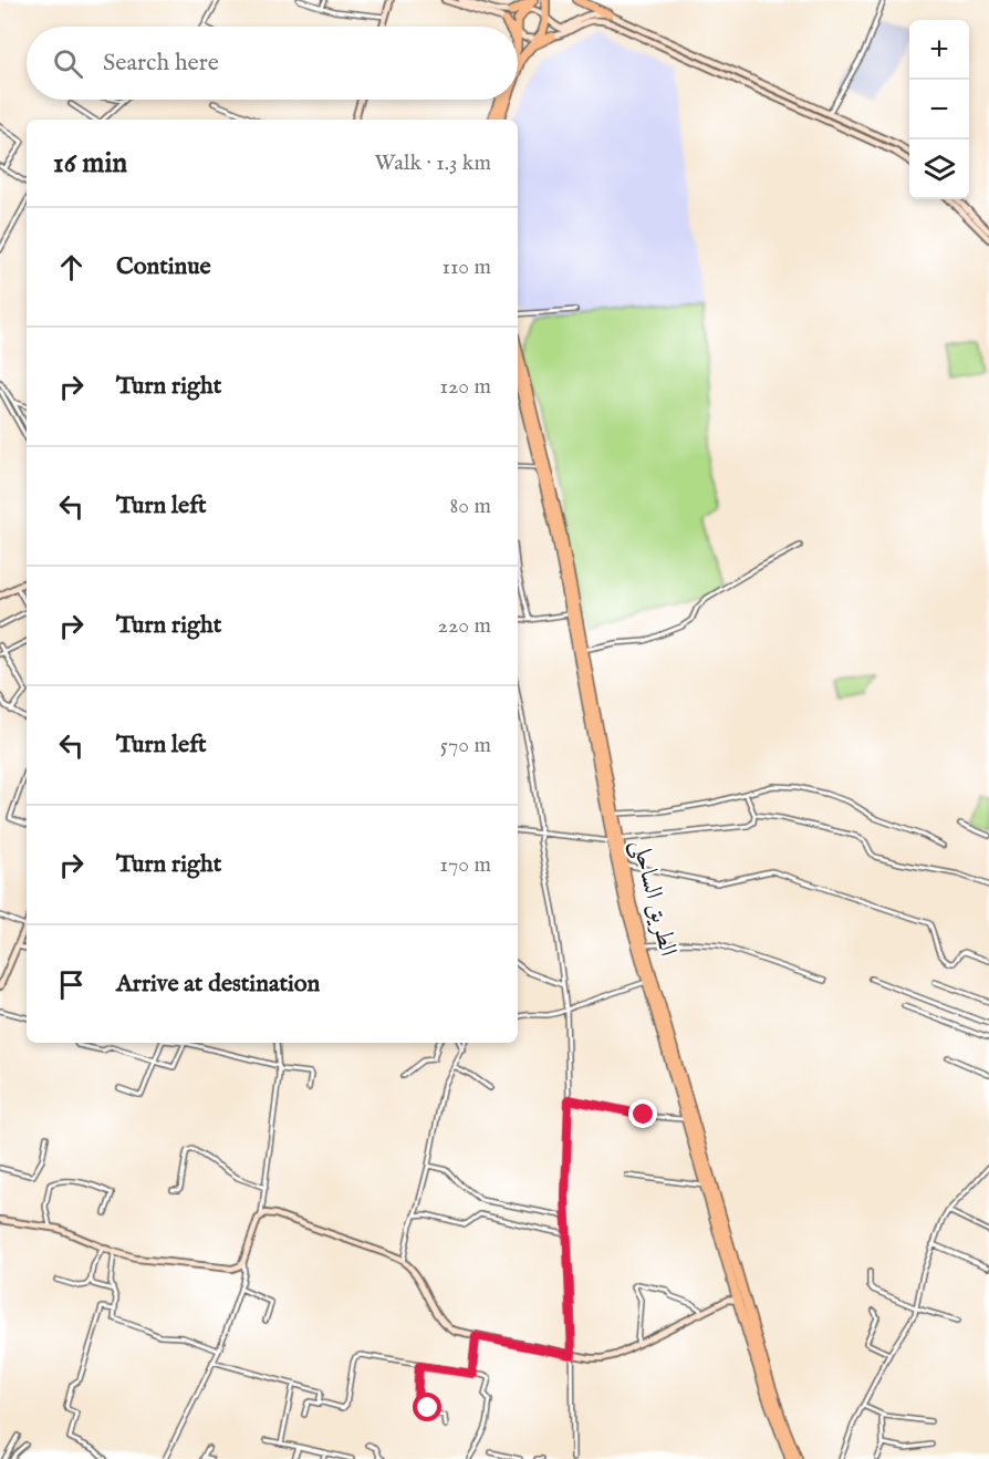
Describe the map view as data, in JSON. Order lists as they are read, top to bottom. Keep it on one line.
{"streets":{"highway":["الطريق الساحلى"]},"page":{"map_buttons":["+","−"],"search":"Search here","heading":["16 min","Walk · 1.3 km"],"list":[["Continue","110 m"],["Turn right","120 m"],["Turn left","80 m"],["Turn right","220 m"],["Turn left","570 m"],["Turn right","170 m"],"Arrive at destination"]}}
